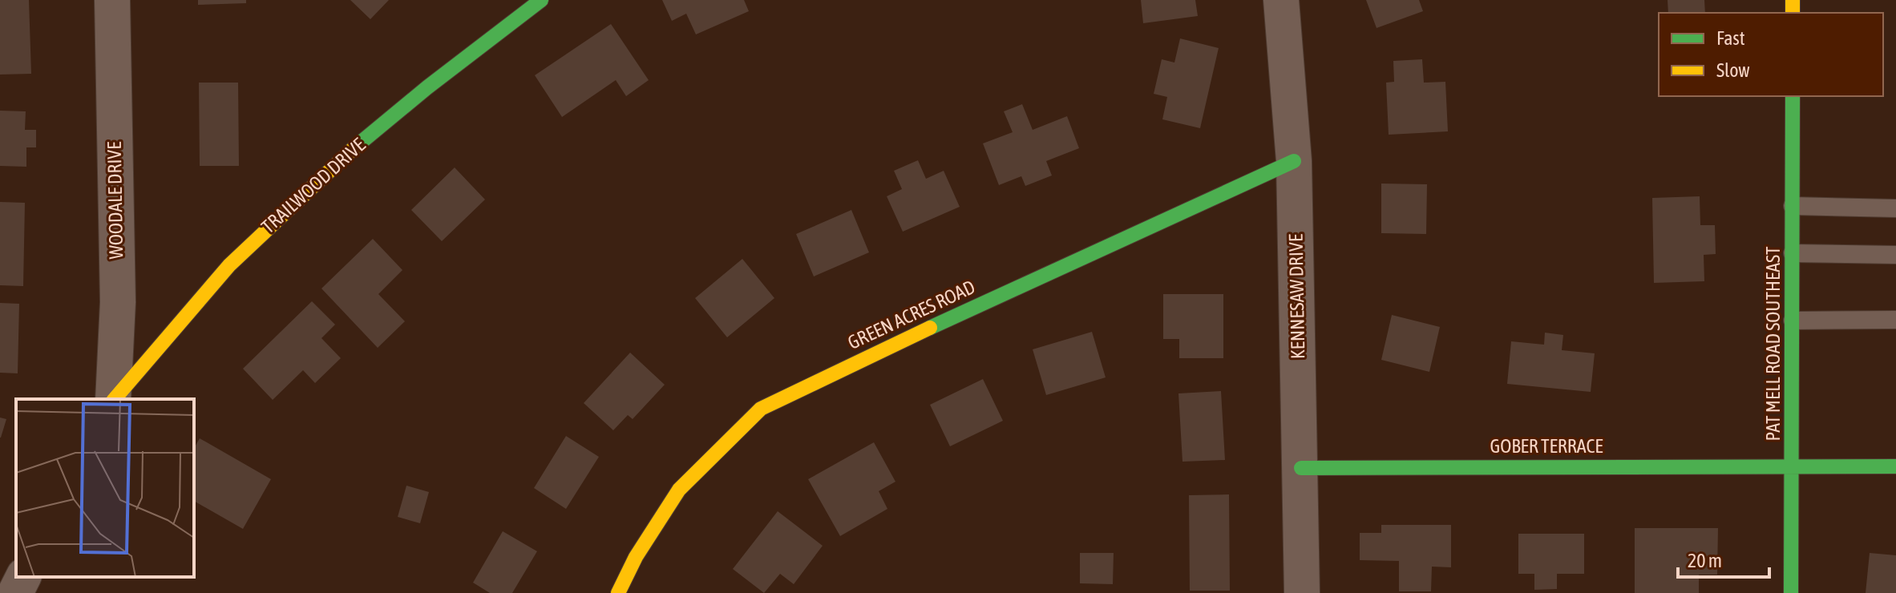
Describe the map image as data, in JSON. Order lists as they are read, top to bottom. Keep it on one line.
{"streets":{"street":["TRAILWOOD DRIVE","WOODALE DRIVE","KENNESAW DRIVE","GREEN ACRES ROAD","PAT MELL ROAD SOUTHEAST","GOBER TERRACE"]},"crossings":[["KENNESAW DRIVE","GREEN ACRES ROAD"],["KENNESAW DRIVE","GOBER TERRACE"],["PAT MELL ROAD SOUTHEAST","GOBER TERRACE"]],"legend":["Fast","Slow"],"scale_bar":"20 m"}
